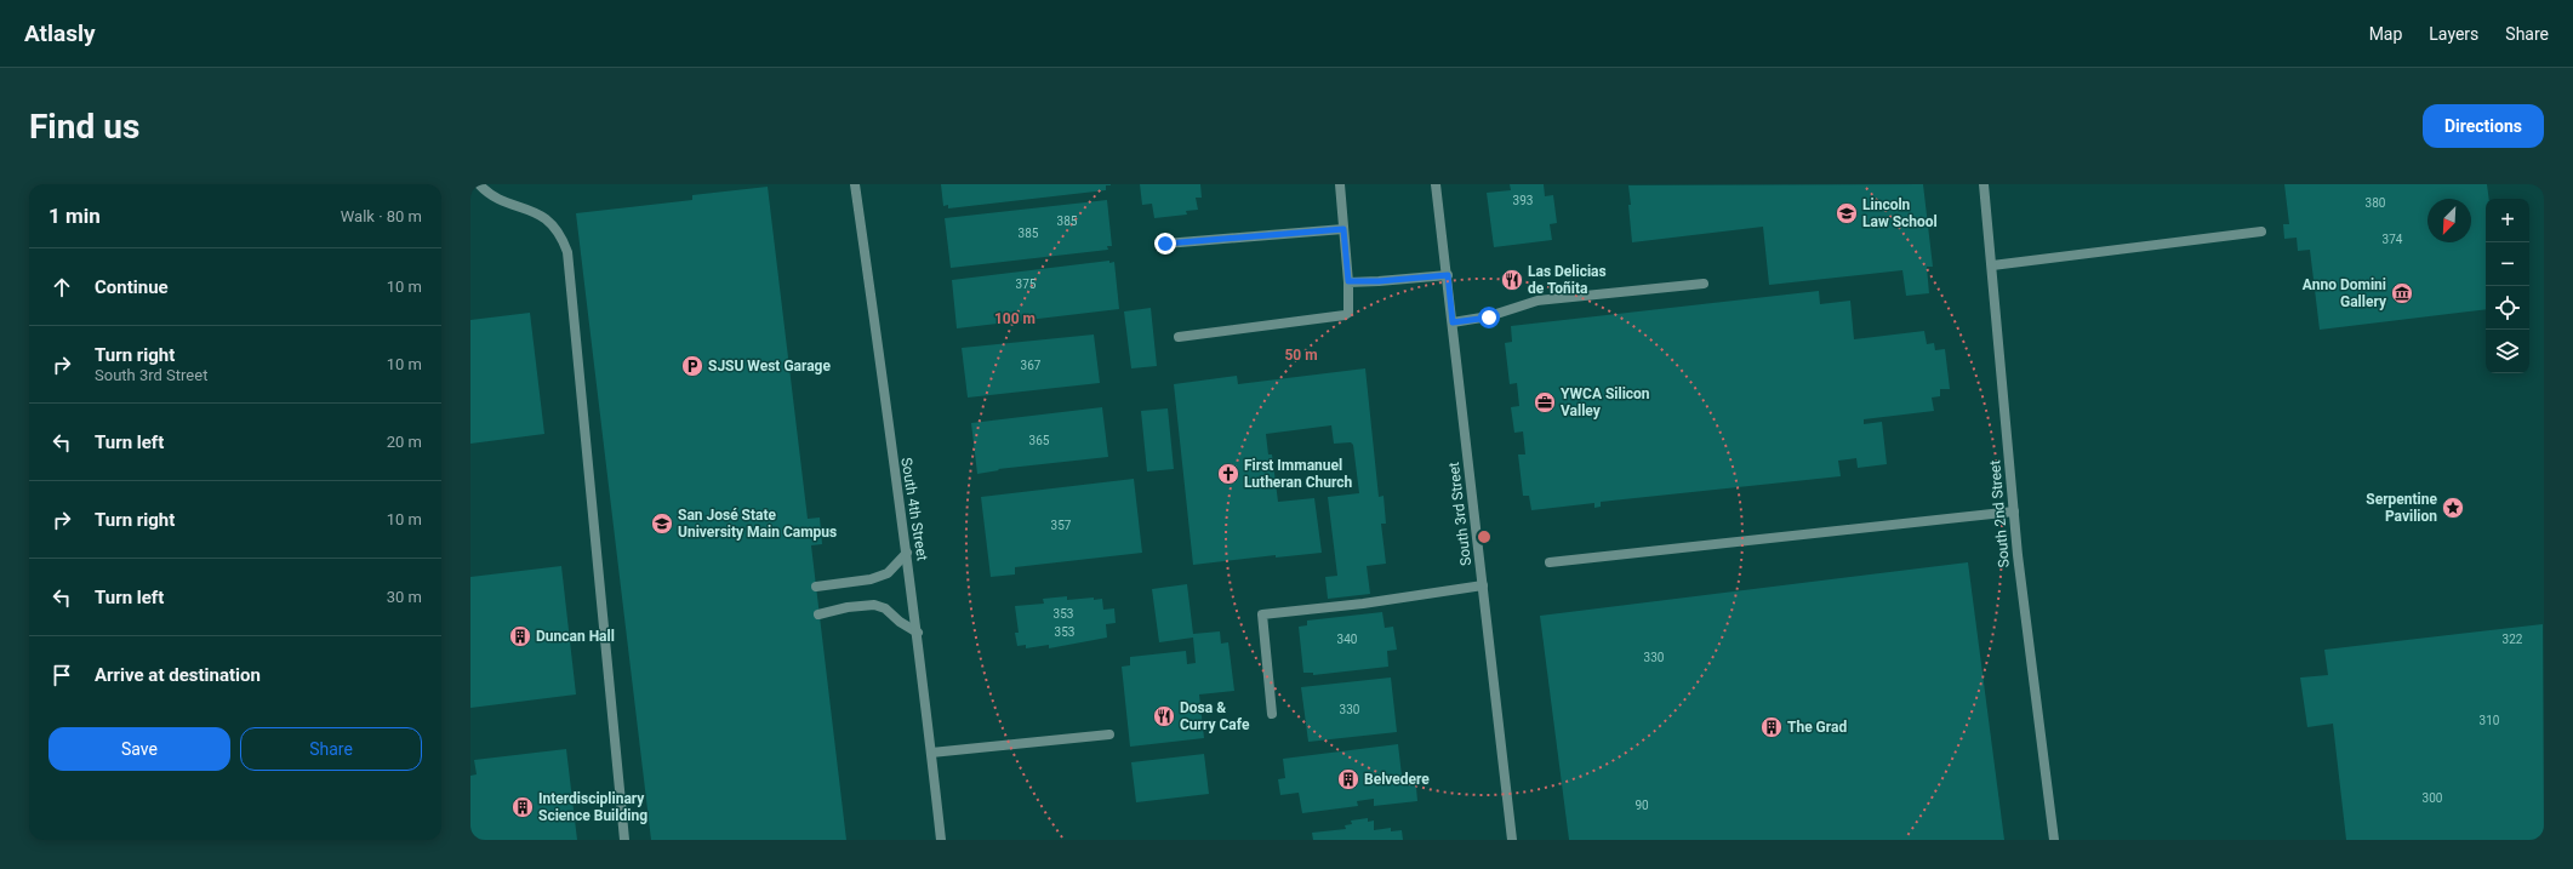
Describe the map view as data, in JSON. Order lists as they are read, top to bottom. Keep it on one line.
{"streets":{"street":["South 4th Street","South 3rd Street","South 2nd Street"]},"places":{"school or university":["Lincoln Law School","San José State University Main Campus"],"restaurant":["Las Delicias de Toñita","Dosa & Curry Cafe"],"museum":["Anno Domini Gallery"],"parking":["SJSU West Garage"],"office":["YWCA Silicon Valley"],"church":["First Immanuel Lutheran Church"],"place":["Serpentine Pavilion"],"building":["Duncan Hall","The Grad","Belvedere","Interdisciplinary Science Building"]},"house_numbers":["393","380","385","385","374","375","367","365","357","353","353","340","322","330","330","310","300","90"],"north":"bottom left","page":{"header":"Atlasly","nav":["Map","Layers","Share"],"buttons":["Directions",["Save","Share"]],"title":"Find us","heading":["1 min","Walk · 80 m"],"map_buttons":["+","−"],"list":[["Continue","10 m"],["Turn right","South 3rd Street","10 m"],["Turn left","20 m"],["Turn right","10 m"],["Turn left","30 m"],"Arrive at destination"]},"rings":["100 m","50 m"]}
